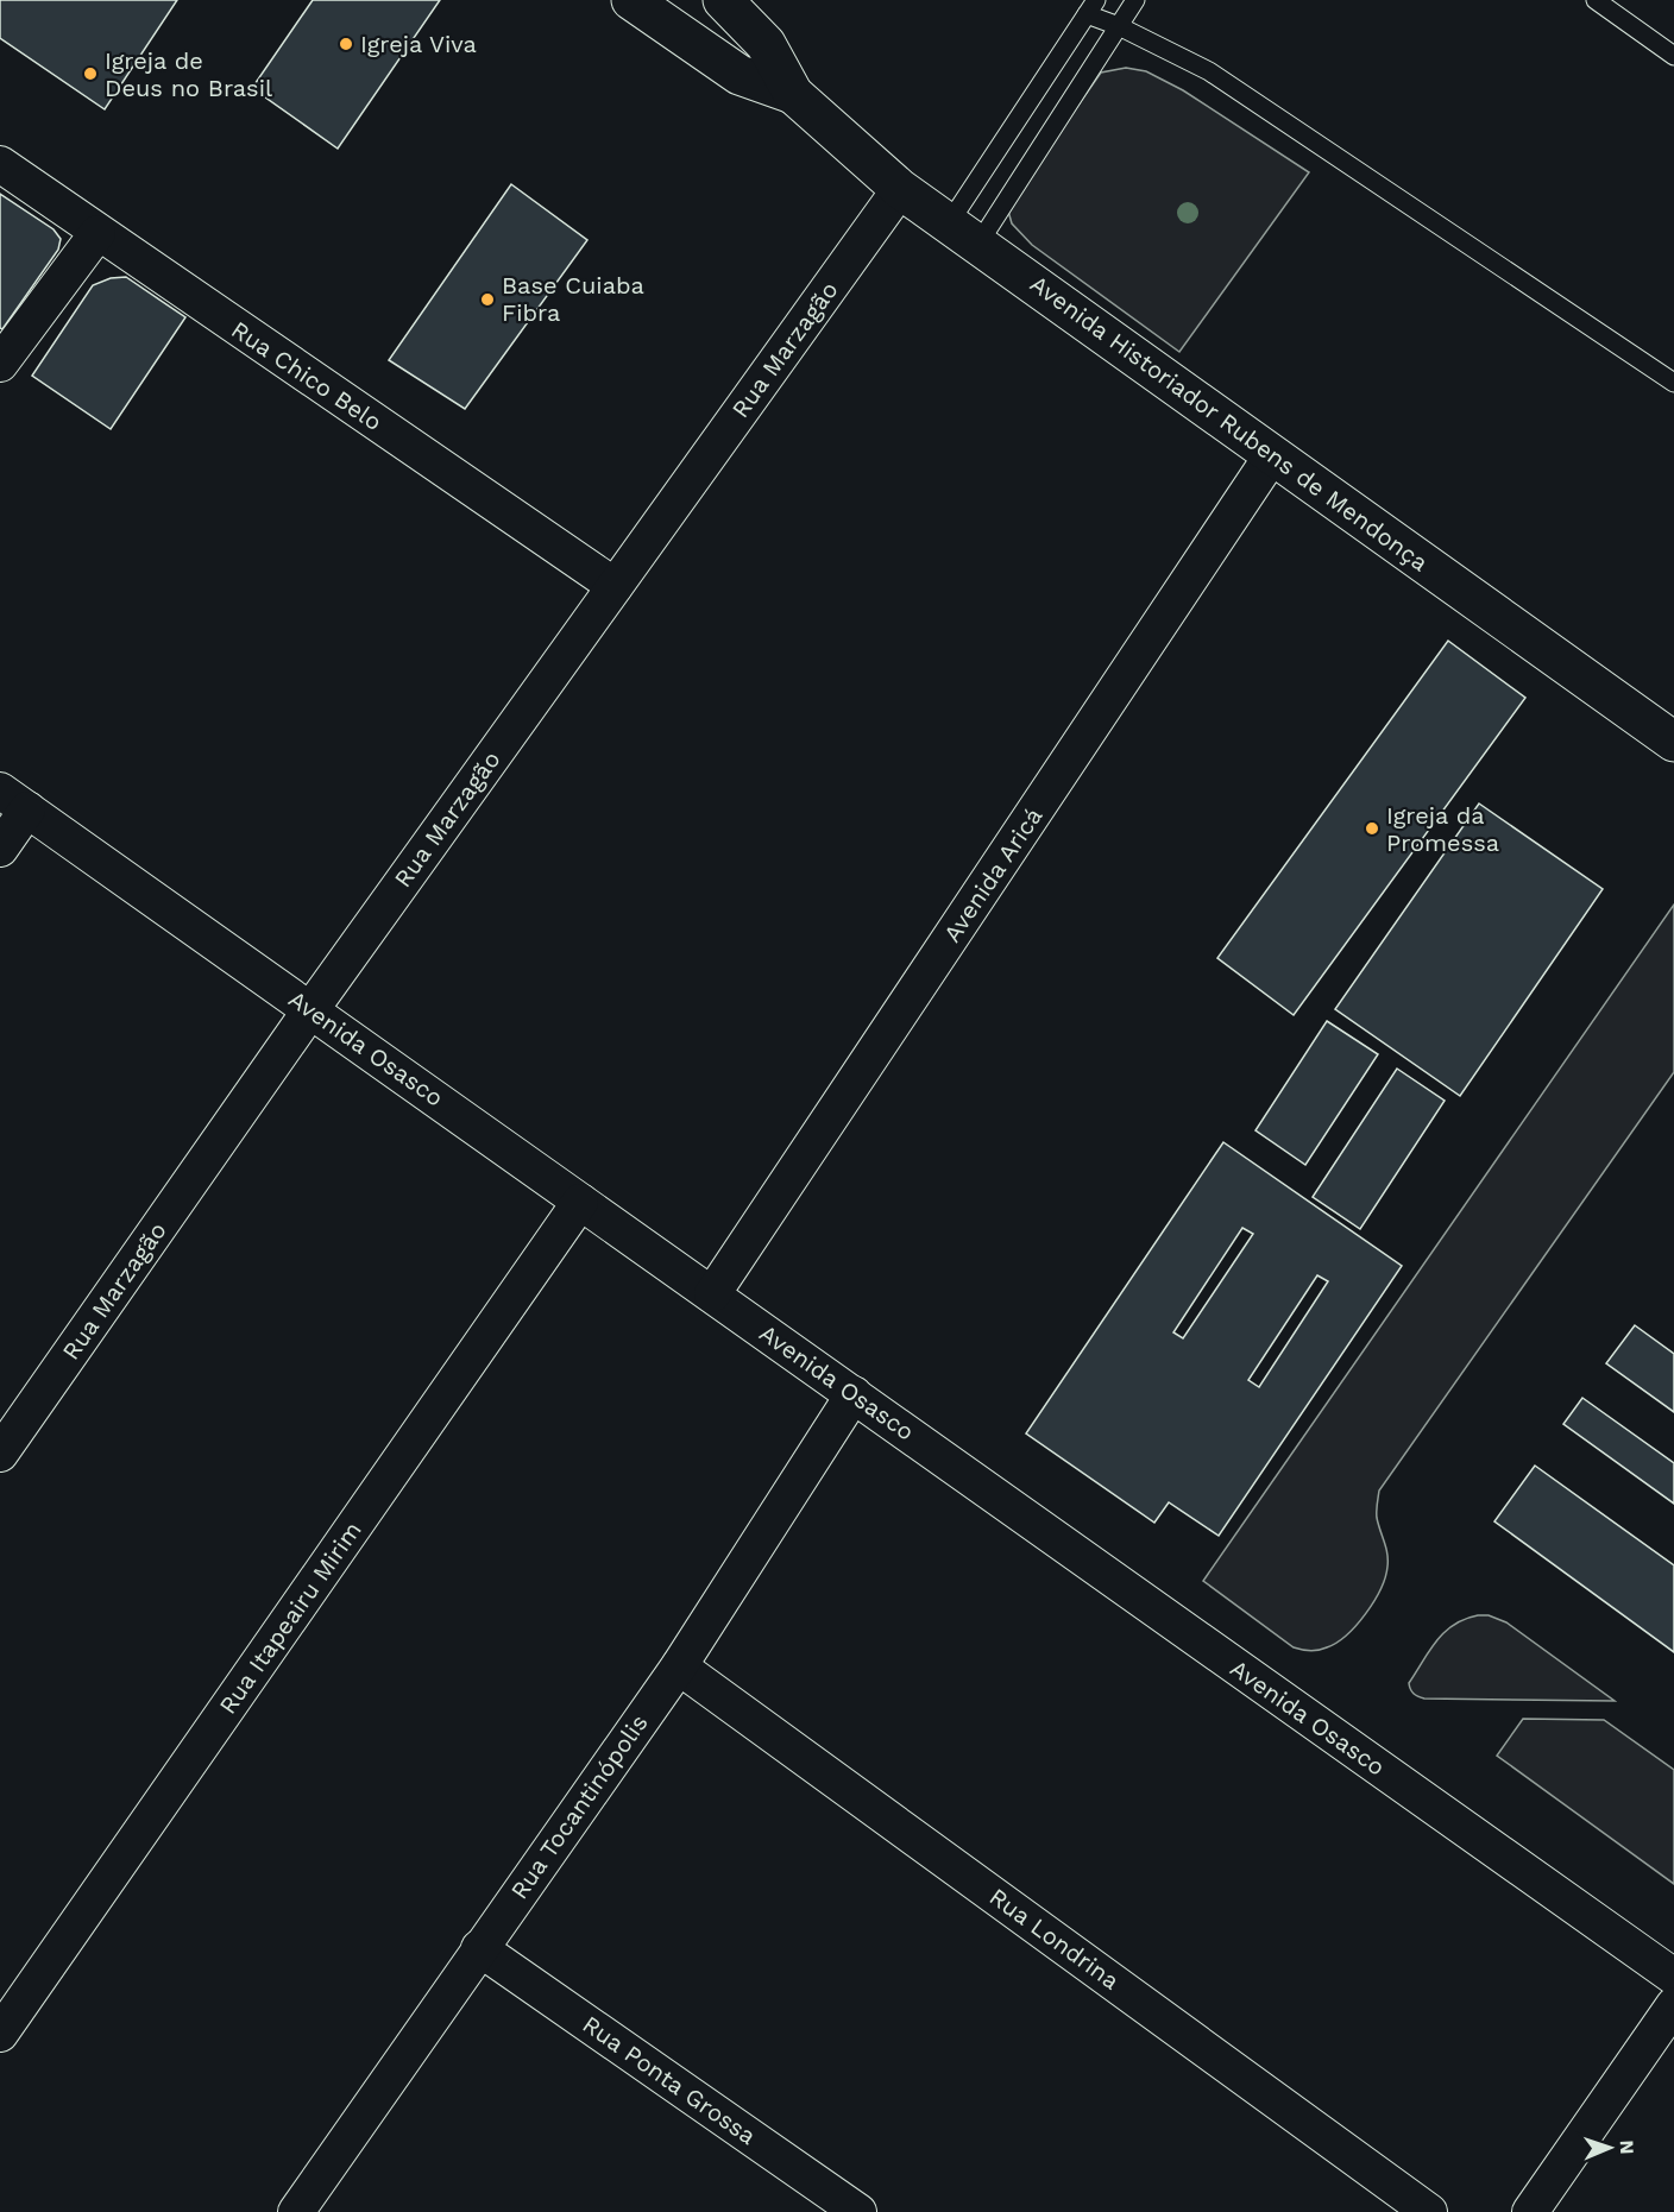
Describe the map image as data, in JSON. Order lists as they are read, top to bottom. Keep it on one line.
{"streets":{"main road":["Avenida Historiador Rubens de Mendonça"],"street":["Rua Marzagão","Rua Chico Belo","Avenida Aricá","Avenida Osasco","Rua Itapeairu Mirim","Rua Tocantinópolis","Rua Londrina","Rua Ponta Grossa"]},"crossings":[["Rua Marzagão","Rua Chico Belo"],["Rua Marzagão","Avenida Historiador Rubens de Mendonça"],["Rua Marzagão","Avenida Osasco"],["Avenida Historiador Rubens de Mendonça","Avenida Aricá"],["Avenida Aricá","Avenida Osasco"],["Avenida Osasco","Rua Itapeairu Mirim"],["Avenida Osasco","Rua Tocantinópolis"],["Rua Tocantinópolis","Rua Londrina"],["Rua Tocantinópolis","Rua Ponta Grossa"]],"places":["Igreja Viva","Igreja de Deus no Brasil","Base Cuiaba Fibra","Igreja da Promessa"],"north":"right"}
